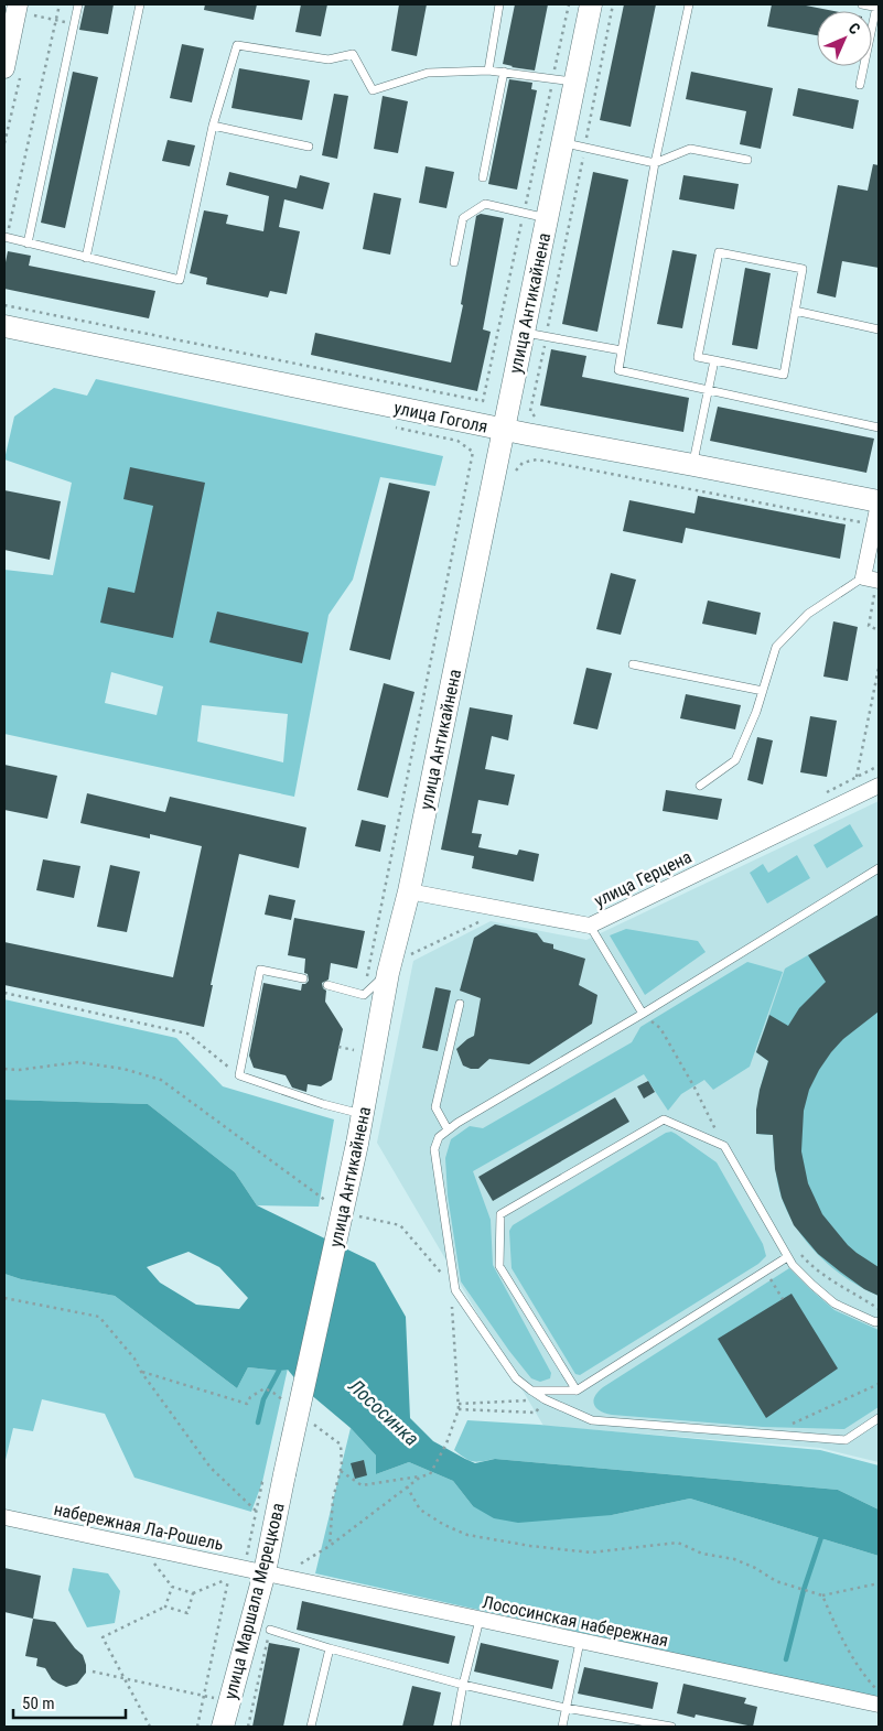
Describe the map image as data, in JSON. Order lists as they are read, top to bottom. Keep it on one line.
{"streets":{"main road":["улица Антикайнена","улица Гоголя","улица Маршала Мерецкова"],"street":["улица Герцена","набережная Ла-Рошель","Лососинская набережная"]},"crossings":[["улица Антикайнена","улица Гоголя"],["улица Антикайнена","улица Герцена"],["улица Антикайнена","улица Маршала Мерецкова"],["набережная Ла-Рошель","улица Маршала Мерецкова"],["набережная Ла-Рошель","Лососинская набережная"],["улица Маршала Мерецкова","Лососинская набережная"]],"water":["Лососинка"],"scale_bar":"50 m","north":"top right"}
